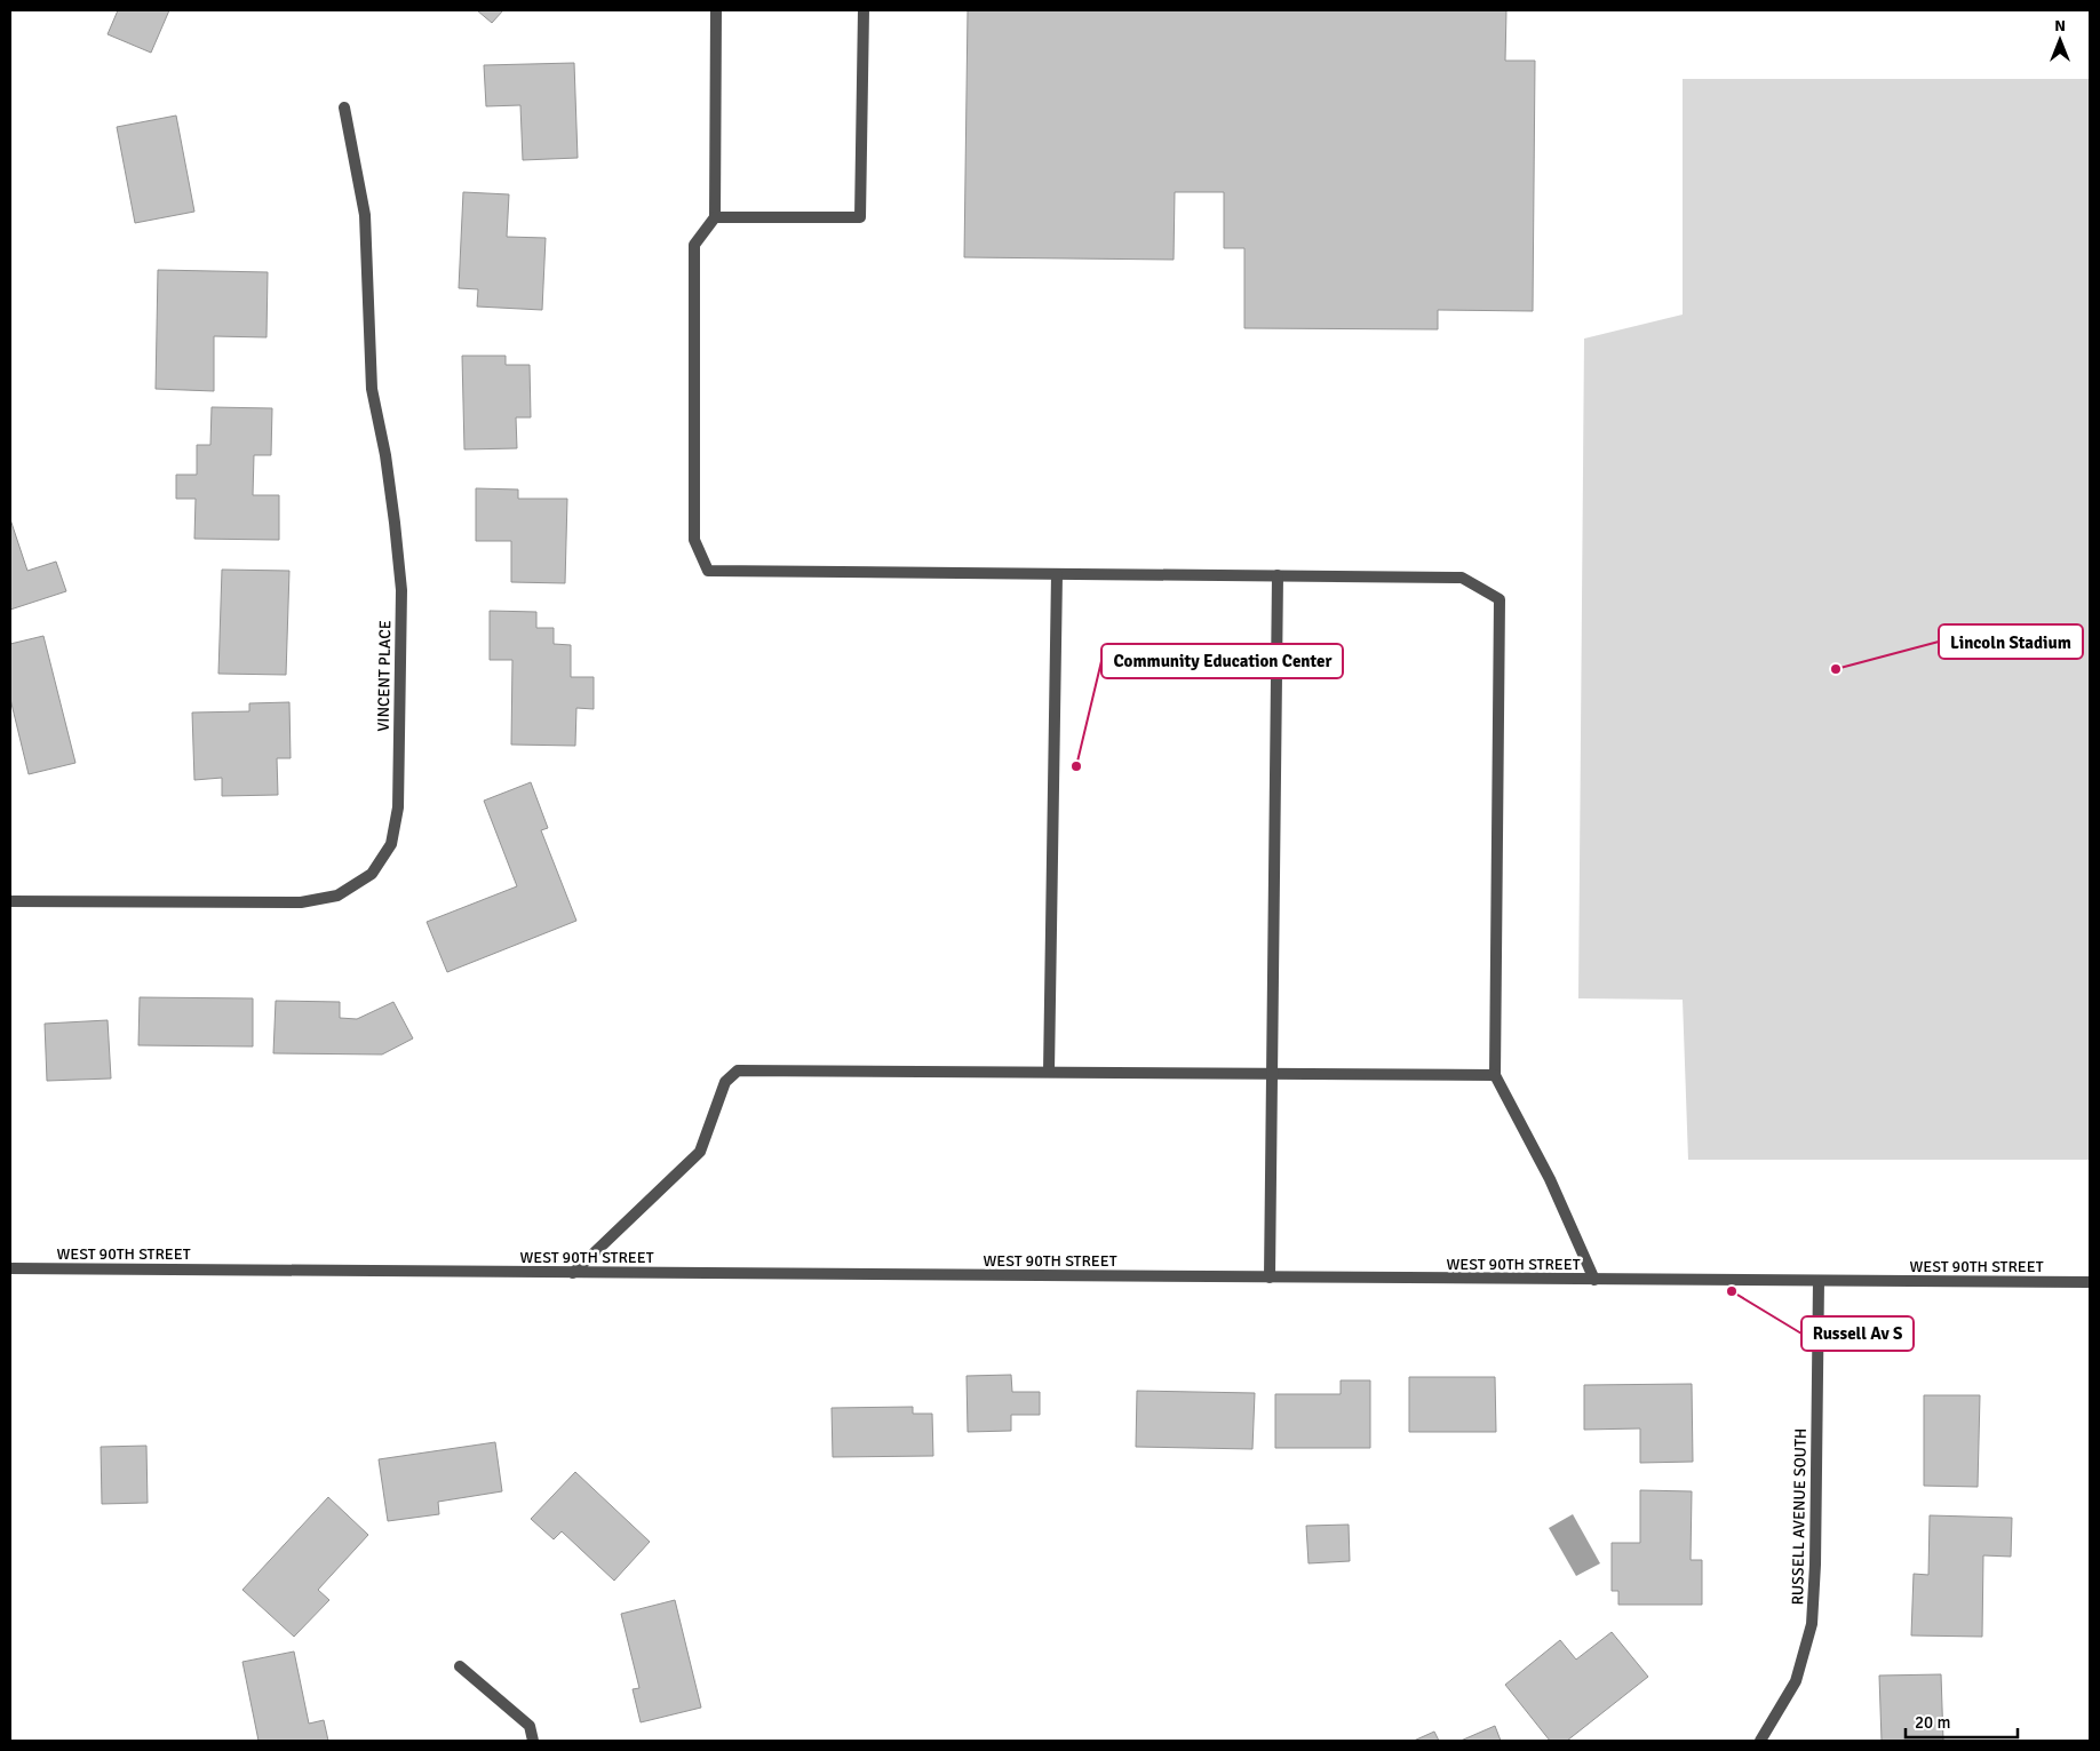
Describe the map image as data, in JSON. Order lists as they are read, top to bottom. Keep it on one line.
{"streets":{"street":["VINCENT PLACE","WEST 90TH STREET","RUSSELL AVENUE SOUTH"]},"crossings":[["WEST 90TH STREET","RUSSELL AVENUE SOUTH"]],"places":["Lincoln Stadium","Community Education Center","Russell Av S"],"scale_bar":"20 m","north":"top"}
